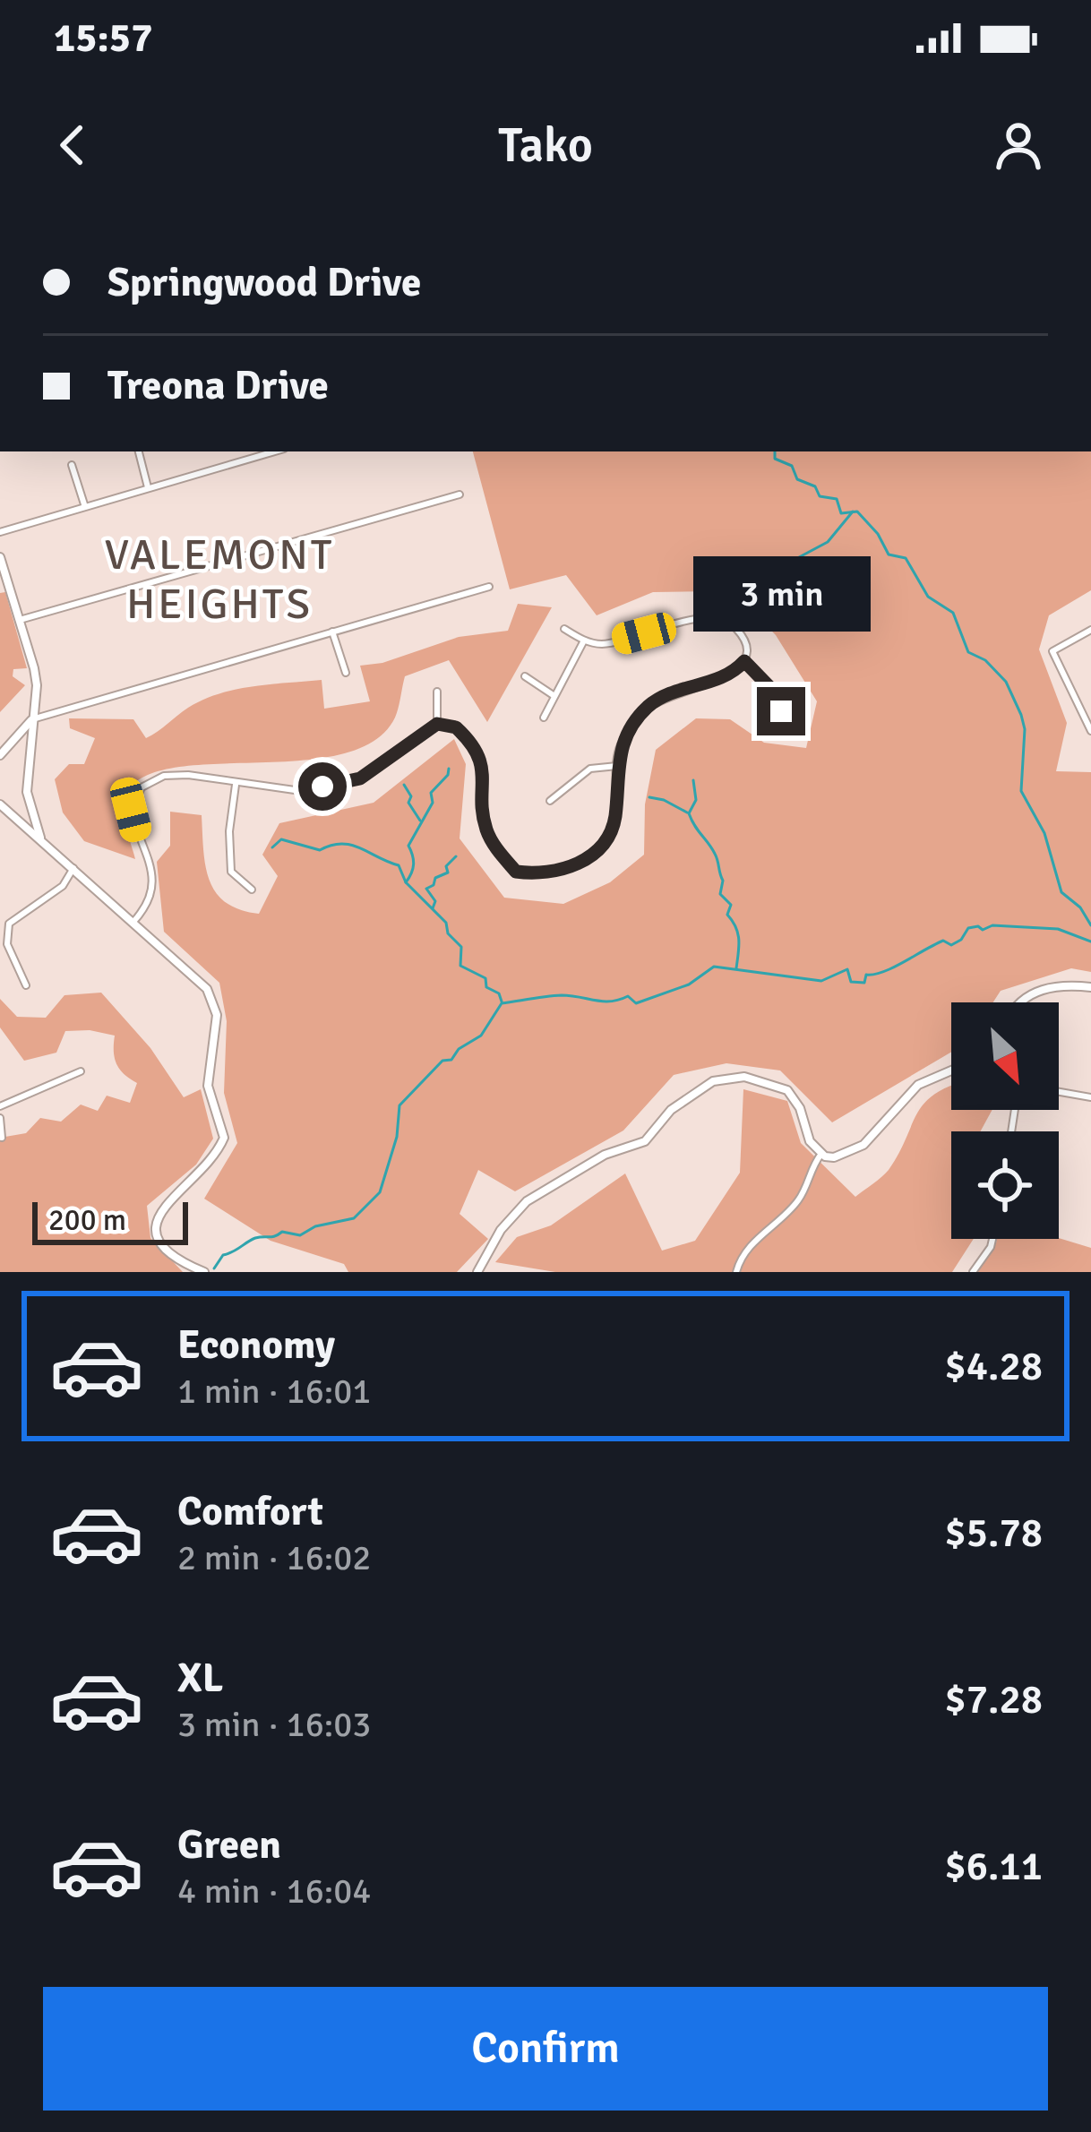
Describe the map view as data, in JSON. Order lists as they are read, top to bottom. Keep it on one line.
{"districts":["VALEMONT HEIGHTS"],"scale_bar":"200 m","north":"bottom right","page":{"status":"15:57","header":"Tako","banner":["Springwood Drive","Treona Drive"],"bubble":"3 min","scale":"200 m","list":[{"name":"Economy","note":"1 min · 16:01","value":"$4.28"},{"name":"Comfort","note":"2 min · 16:02","value":"$5.78"},{"name":"XL","note":"3 min · 16:03","value":"$7.28"},{"name":"Green","note":"4 min · 16:04","value":"$6.11"}],"buttons":"Confirm"}}
